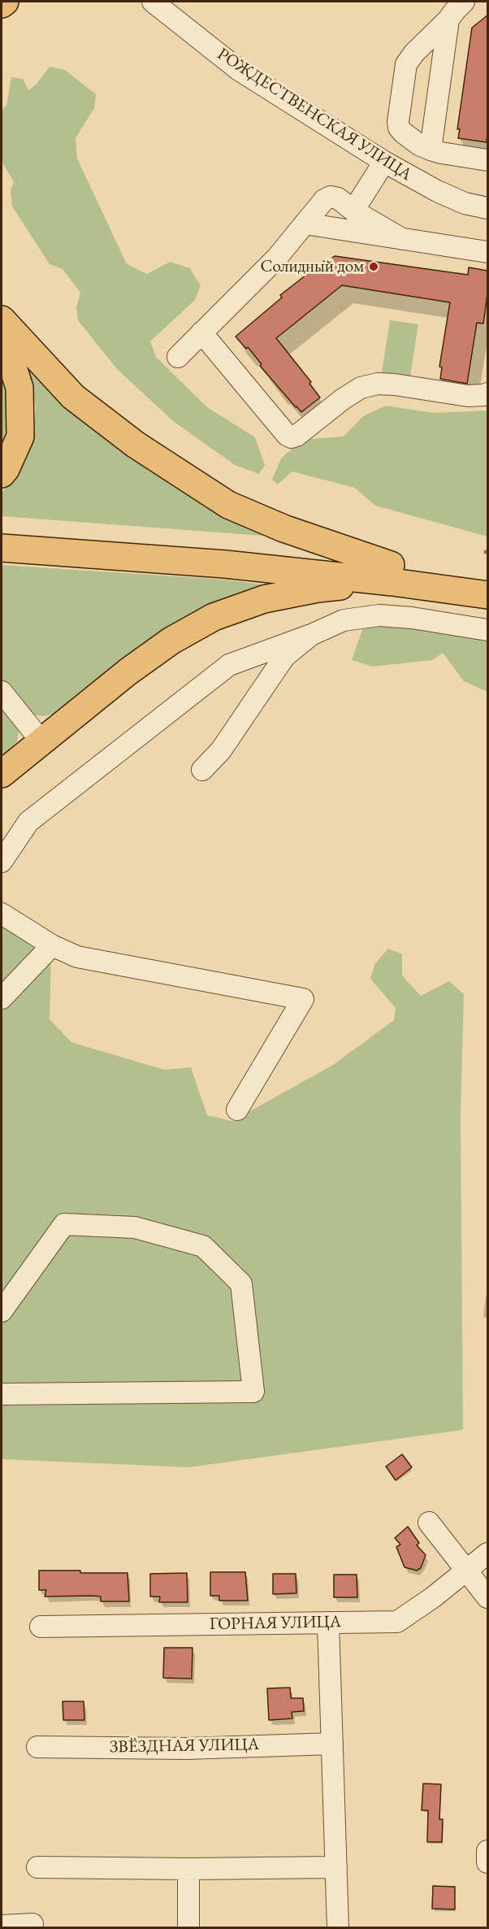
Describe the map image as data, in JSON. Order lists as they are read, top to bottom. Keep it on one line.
{"streets":{"street":["РОЖДЕСТВЕНСКАЯ УЛИЦА","ГОРНАЯ УЛИЦА","ЗВЁЗДНАЯ УЛИЦА"]},"places":["Солидный дом"]}
